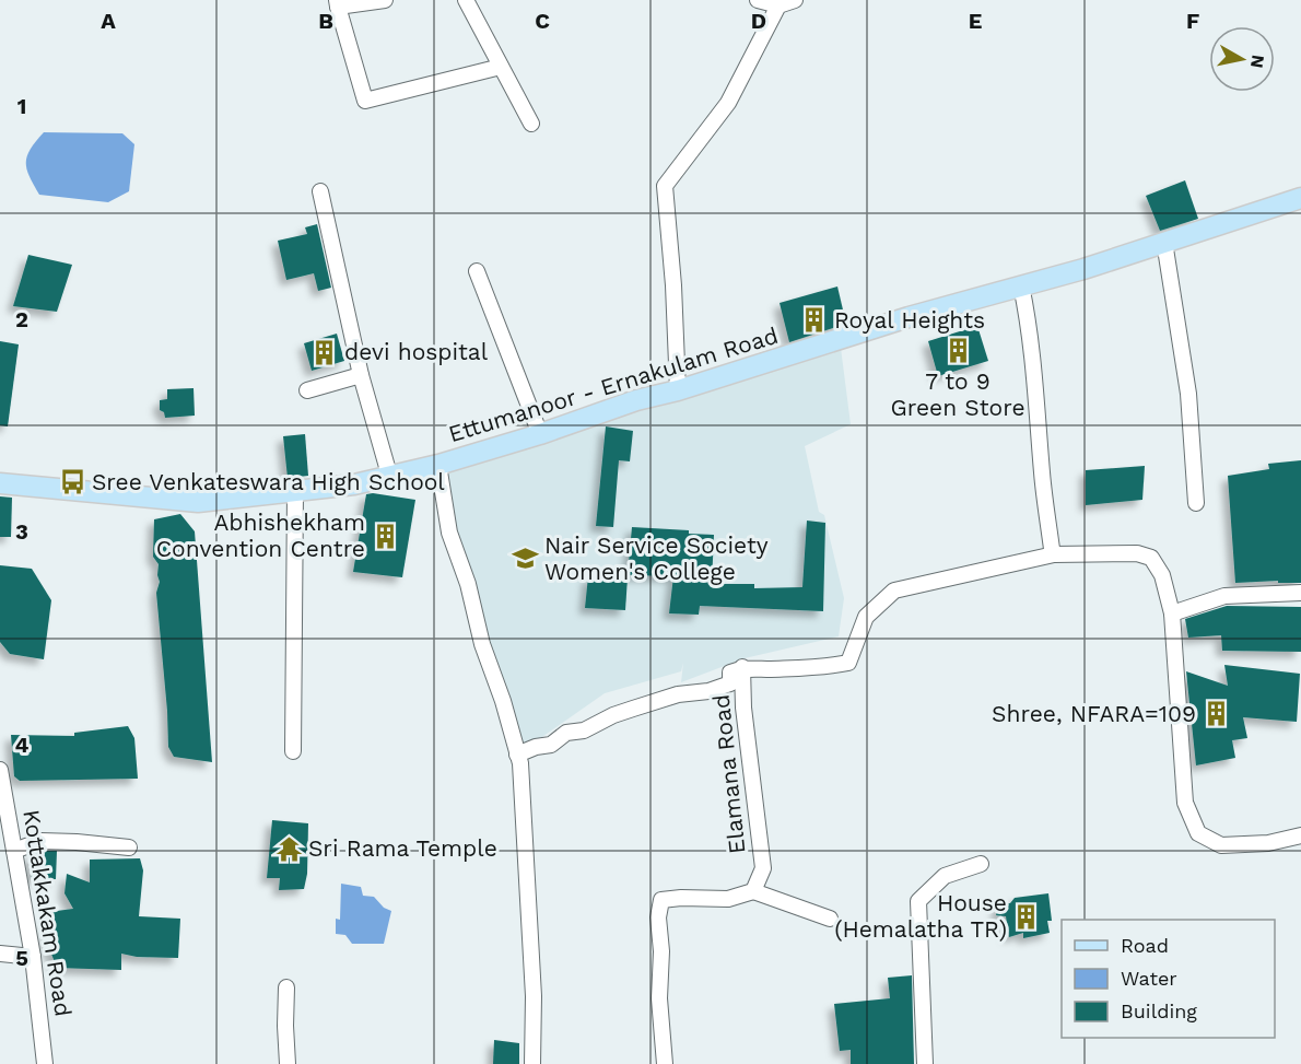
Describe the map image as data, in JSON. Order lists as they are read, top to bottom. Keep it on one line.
{"streets":{"main road":["Ettumanoor - Ernakulam Road"],"street":["Elamana Road","Kottakkakam Road"]},"places":{"building":["Royal Heights","7 to 9 Green Store","devi hospital","Abhishekham Convention Centre","Shree, NFARA=109","House (Hemalatha TR)"],"bus stop":["Sree Venkateswara High School"],"school or university":["Nair Service Society Women's College"],"temple":["Sri Rama Temple"]},"legend":["Road","Water","Building"],"north":"right","grid":{"columns":["A","B","C","D","E","F"],"rows":["1","2","3","4","5"]}}
